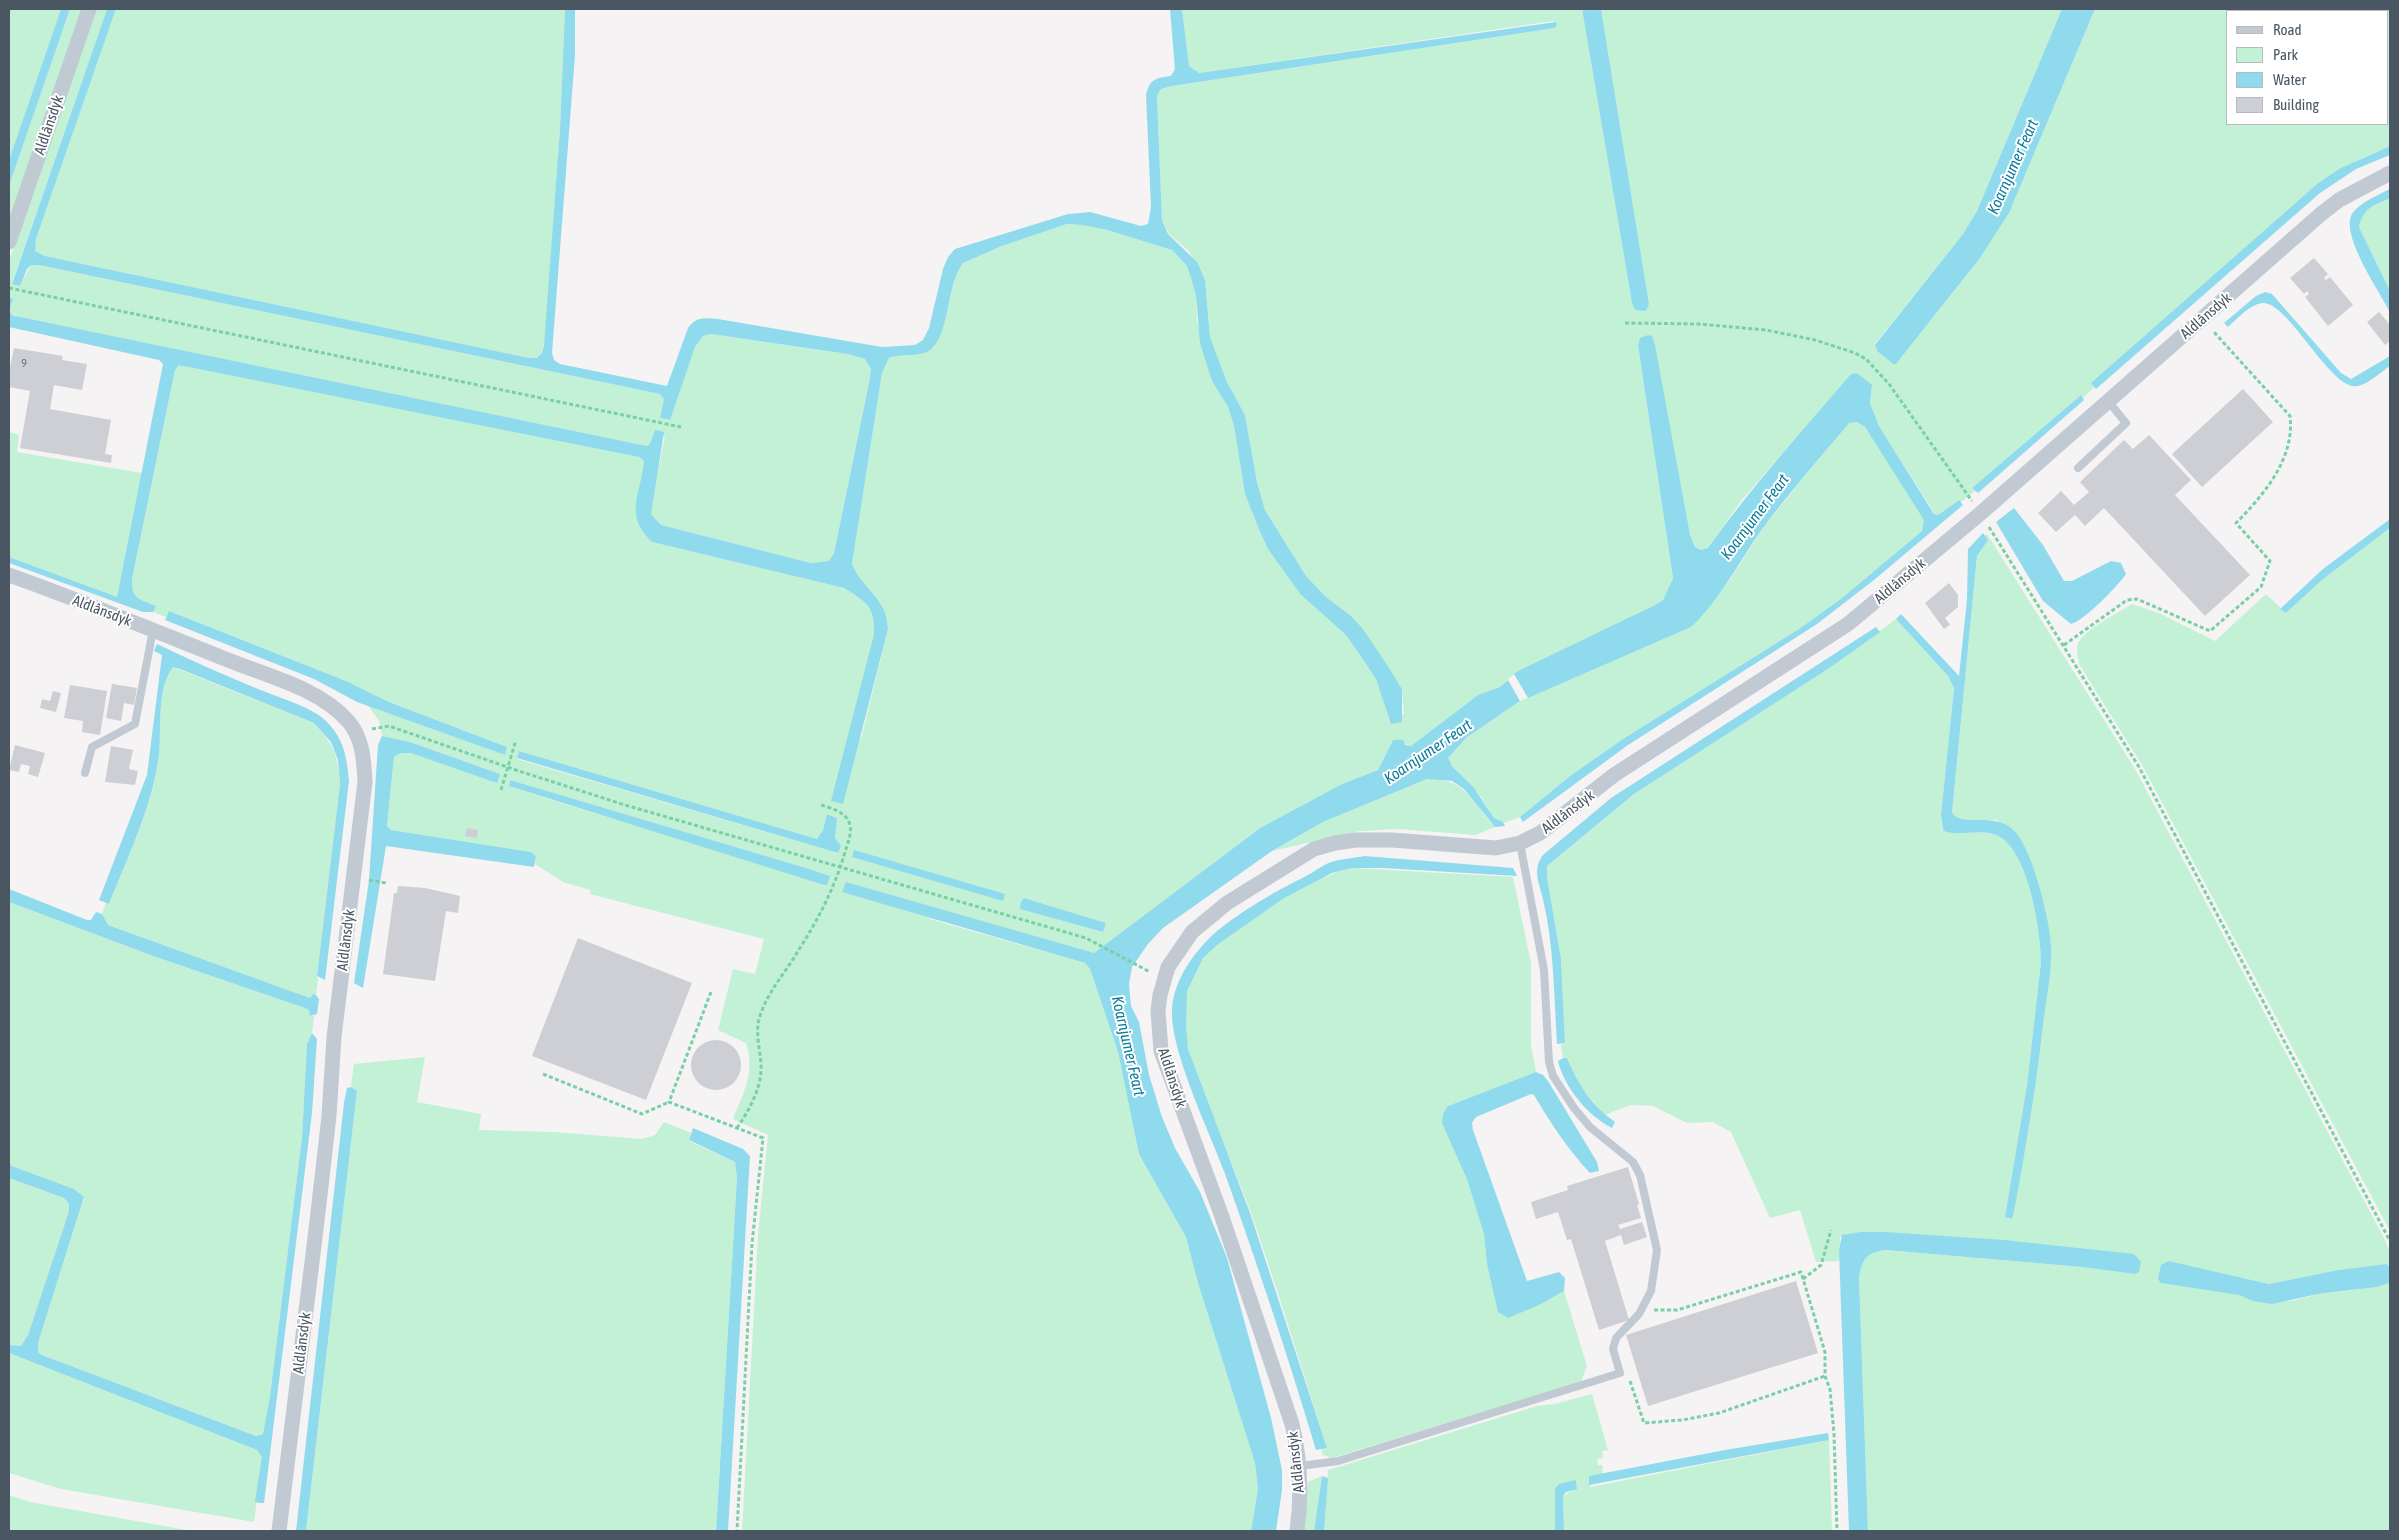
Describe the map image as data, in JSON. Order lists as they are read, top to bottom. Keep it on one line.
{"streets":{"street":["Aldlânsdyk"]},"water":["Koarnjumer Feart"],"house_numbers":["9"],"legend":["Road","Park","Water","Building"]}
